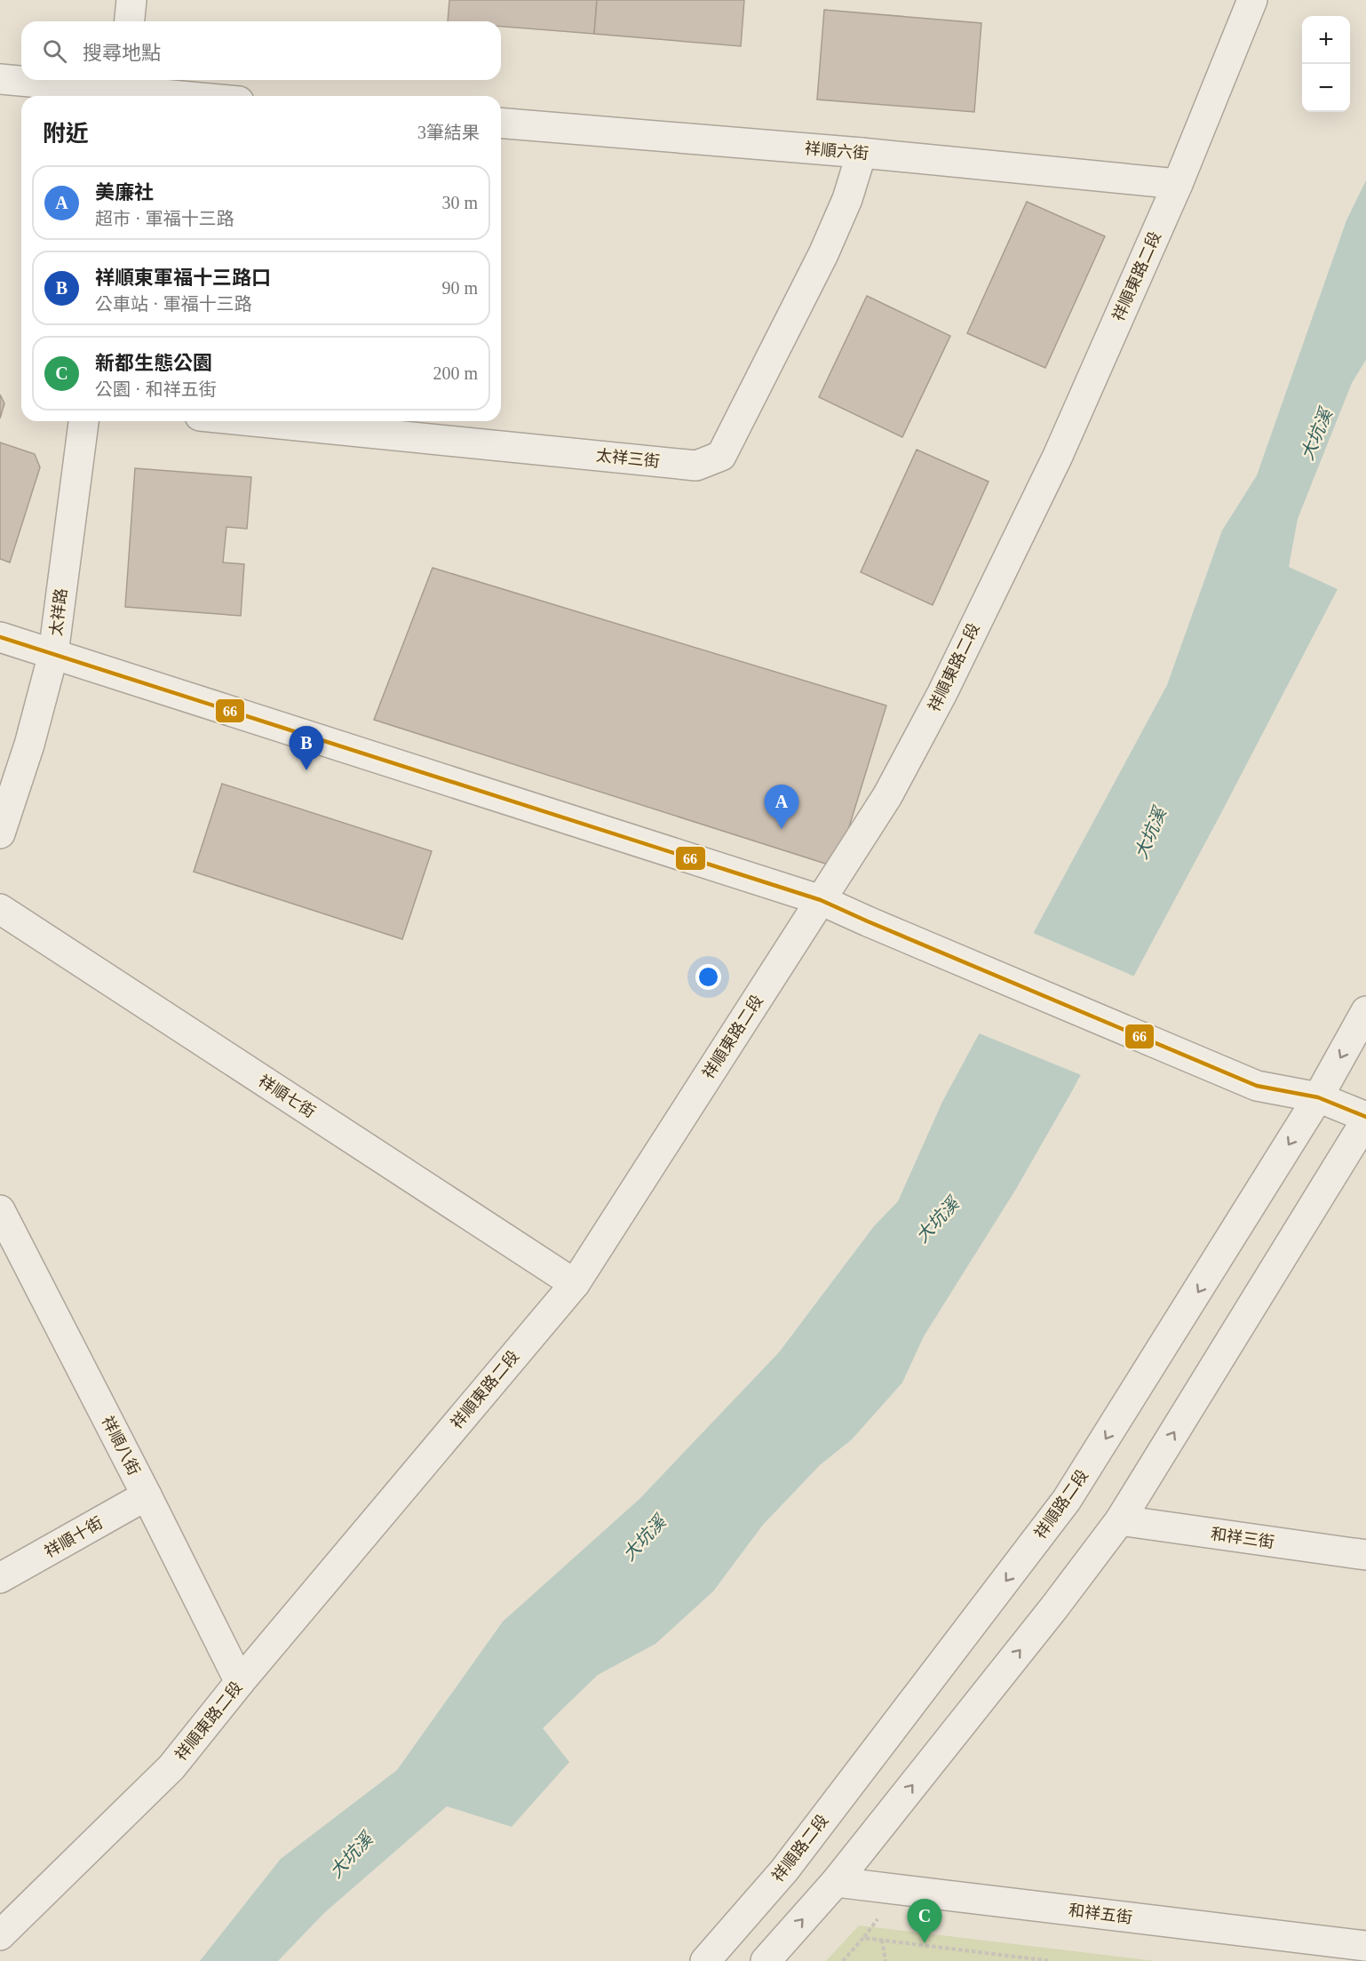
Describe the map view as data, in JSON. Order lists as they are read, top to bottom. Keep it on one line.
{"streets":{"street":["祥順六街","祥順東路二段","太祥三街","太祥路","祥順七街","祥順八街","祥順路二段","祥順十街","和祥三街","和祥五街"]},"crossings":[["祥順六街","祥順東路二段"],["祥順六街","太祥三街"],["祥順東路二段","祥順七街"],["祥順東路二段","祥順八街"],["祥順八街","祥順十街"]],"water":["大坑溪"],"lines":["transit line 66"],"page":{"map_buttons":["+","−"],"search":"搜尋地點","heading":["附近","3筆結果"],"list":[{"mark":"A","name":"美廉社","note":"超市 · 軍福十三路","value":"30 m"},{"mark":"B","name":"祥順東軍福十三路口","note":"公車站 · 軍福十三路","value":"90 m"},{"mark":"C","name":"新都生態公園","note":"公園 · 和祥五街","value":"200 m"}],"pins":["B","A","C"]}}
